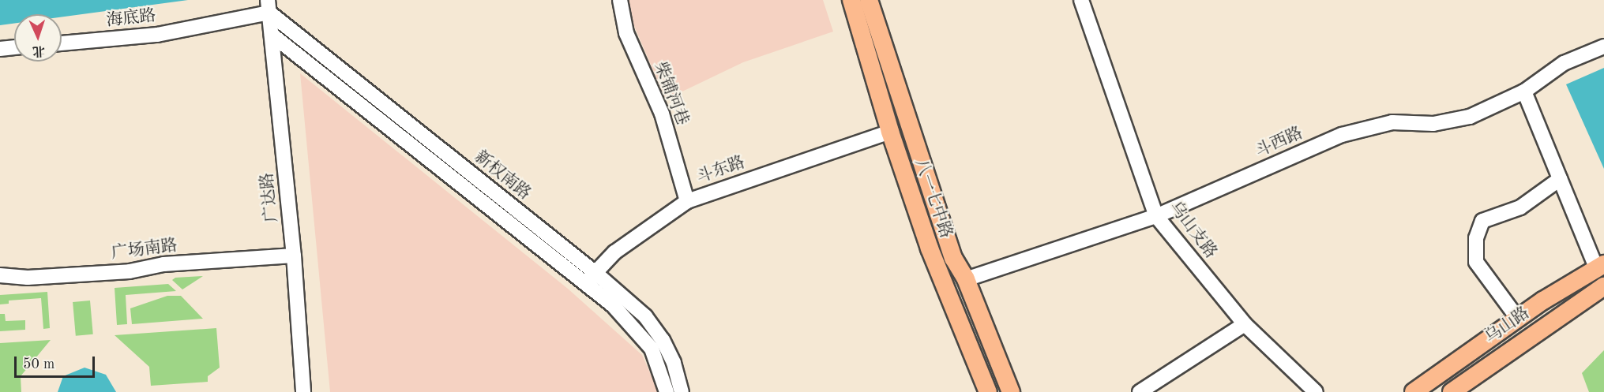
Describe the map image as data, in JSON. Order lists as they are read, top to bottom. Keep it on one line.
{"streets":{"main road":["八一七中路","乌山路"],"street":["海底路","柴铺河巷","斗西路","斗东路","新权南路","广达路","乌山支路","广场南路"]},"crossings":[["海底路","新权南路"],["海底路","广达路"],["柴铺河巷","斗东路"],["斗西路","八一七中路"],["斗西路","乌山支路"],["斗东路","新权南路"],["斗东路","八一七中路"],["新权南路","广达路"],["广达路","广场南路"]],"scale_bar":"50 m","north":"bottom"}
